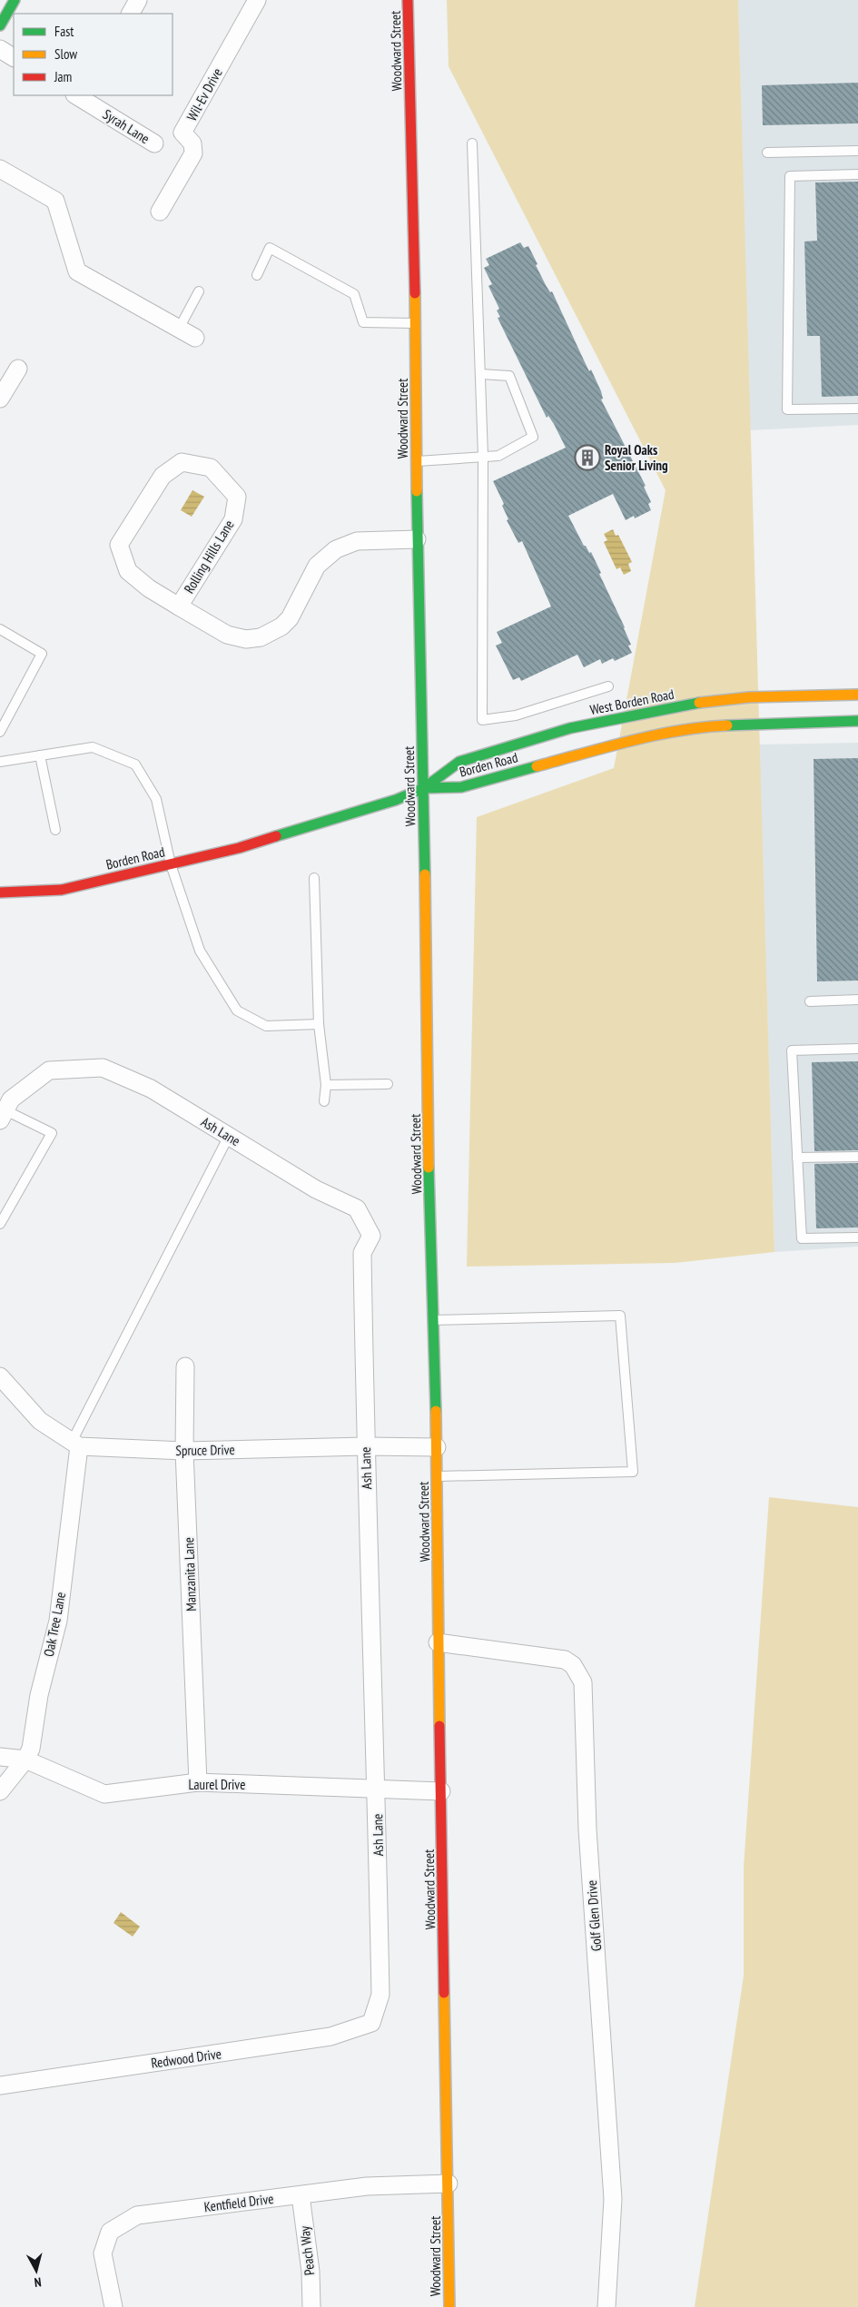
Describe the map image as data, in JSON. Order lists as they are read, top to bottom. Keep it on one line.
{"streets":{"main road":["Woodward Street","West Borden Road","Borden Road"],"street":["Wil-Ev Drive","Syrah Lane","Rolling Hills Lane","Ash Lane","Spruce Drive","Manzanita Lane","Oak Tree Lane","Laurel Drive","Golf Glen Drive","Redwood Drive","Kentfield Drive","Peach Way"]},"crossings":[["Woodward Street","Rolling Hills Lane"],["Woodward Street","West Borden Road"],["Woodward Street","Borden Road"],["Woodward Street","Spruce Drive"],["Woodward Street","Laurel Drive"],["Woodward Street","Golf Glen Drive"],["Woodward Street","Kentfield Drive"],["West Borden Road","Borden Road"],["Ash Lane","Spruce Drive"],["Ash Lane","Laurel Drive"],["Ash Lane","Redwood Drive"],["Spruce Drive","Manzanita Lane"],["Spruce Drive","Oak Tree Lane"],["Manzanita Lane","Laurel Drive"],["Oak Tree Lane","Laurel Drive"],["Kentfield Drive","Peach Way"]],"places":{"building":["Royal Oaks Senior Living"]},"legend":["Fast","Slow","Jam"],"north":"bottom"}
